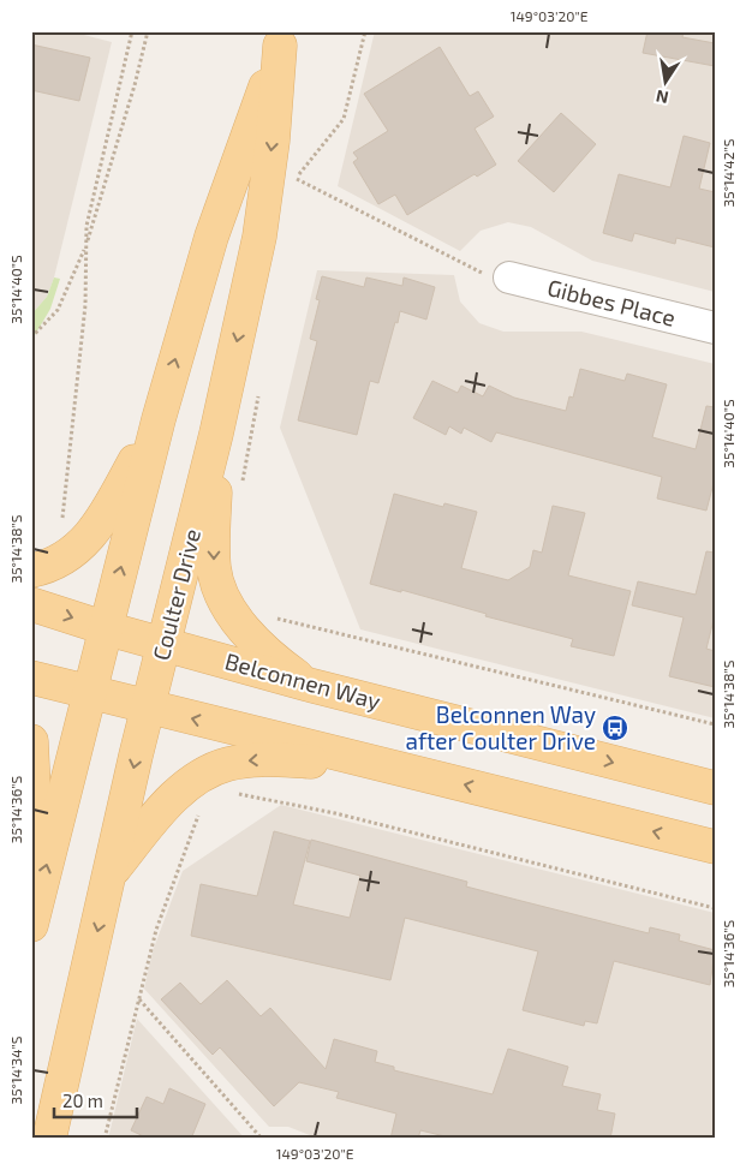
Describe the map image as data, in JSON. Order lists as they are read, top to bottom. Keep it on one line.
{"streets":{"main road":["Coulter Drive","Belconnen Way"],"street":["Gibbes Place"]},"crossings":[["Coulter Drive","Belconnen Way"]],"places":{"bus stop":["Belconnen Way after Coulter Drive"]},"scale_bar":"20 m","north":"bottom","coordinates":["149°03'20\"E","35°14'42\"S","35°14'40\"S","35°14'38\"S","35°14'36\"S","35°14'34\"S"]}
